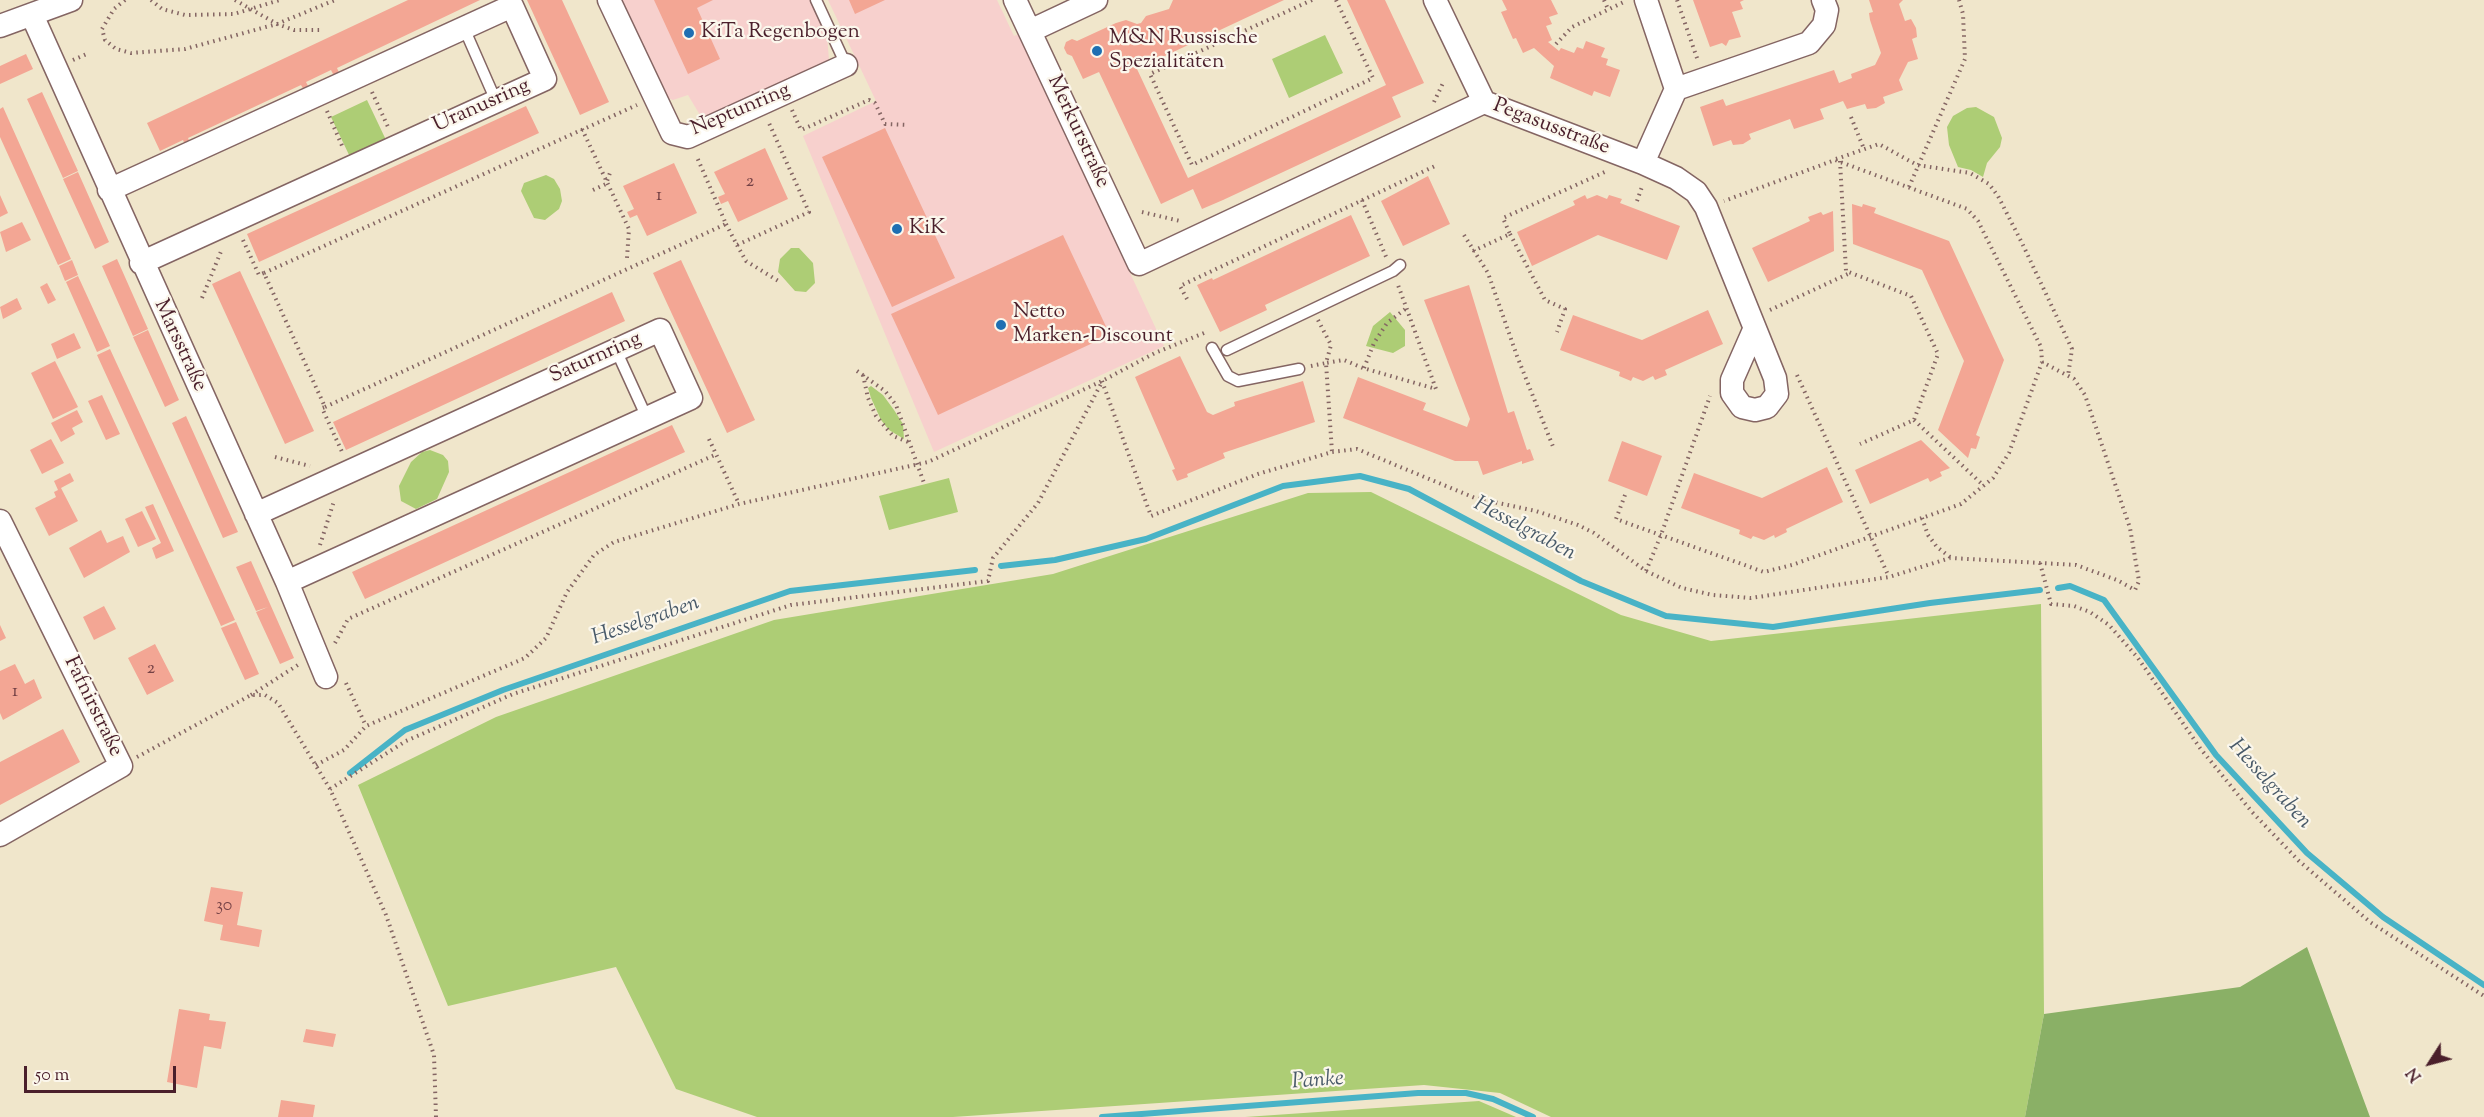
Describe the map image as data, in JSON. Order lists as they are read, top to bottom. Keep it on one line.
{"streets":{"street":["Uranusring","Neptunring","Pegasusstraße","Merkurstraße","Marsstraße","Saturnring","Fafnirstraße"]},"crossings":[["Uranusring","Marsstraße"],["Pegasusstraße","Merkurstraße"],["Marsstraße","Saturnring"],["Marsstraße","Fafnirstraße"]],"water":["Hesselgraben","Panke"],"places":["KiTa Regenbogen","M&N Russische Spezialitäten","KiK","Netto Marken-Discount"],"house_numbers":["2","1","2","1","30"],"scale_bar":"50 m","north":"bottom left"}
